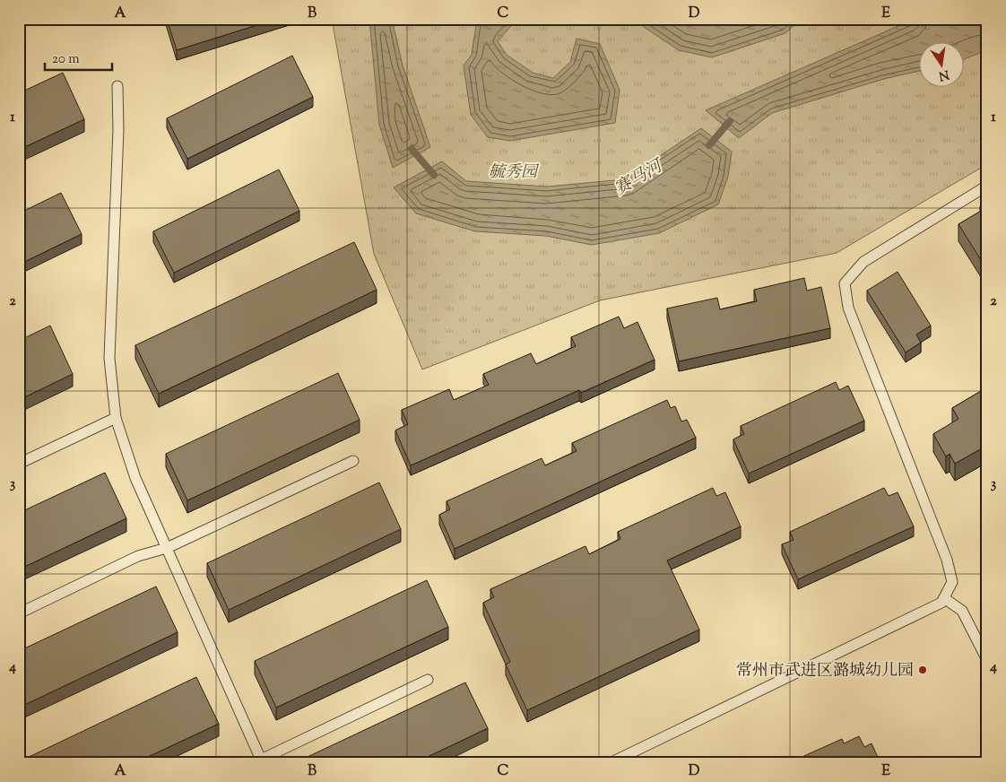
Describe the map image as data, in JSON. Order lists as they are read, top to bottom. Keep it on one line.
{"water":["赛马河"],"parks":["毓秀园"],"places":["常州市武进区潞城幼儿园"],"scale_bar":"20 m","north":"bottom","grid":{"columns":["A","B","C","D","E"],"rows":["1","2","3","4"]}}
